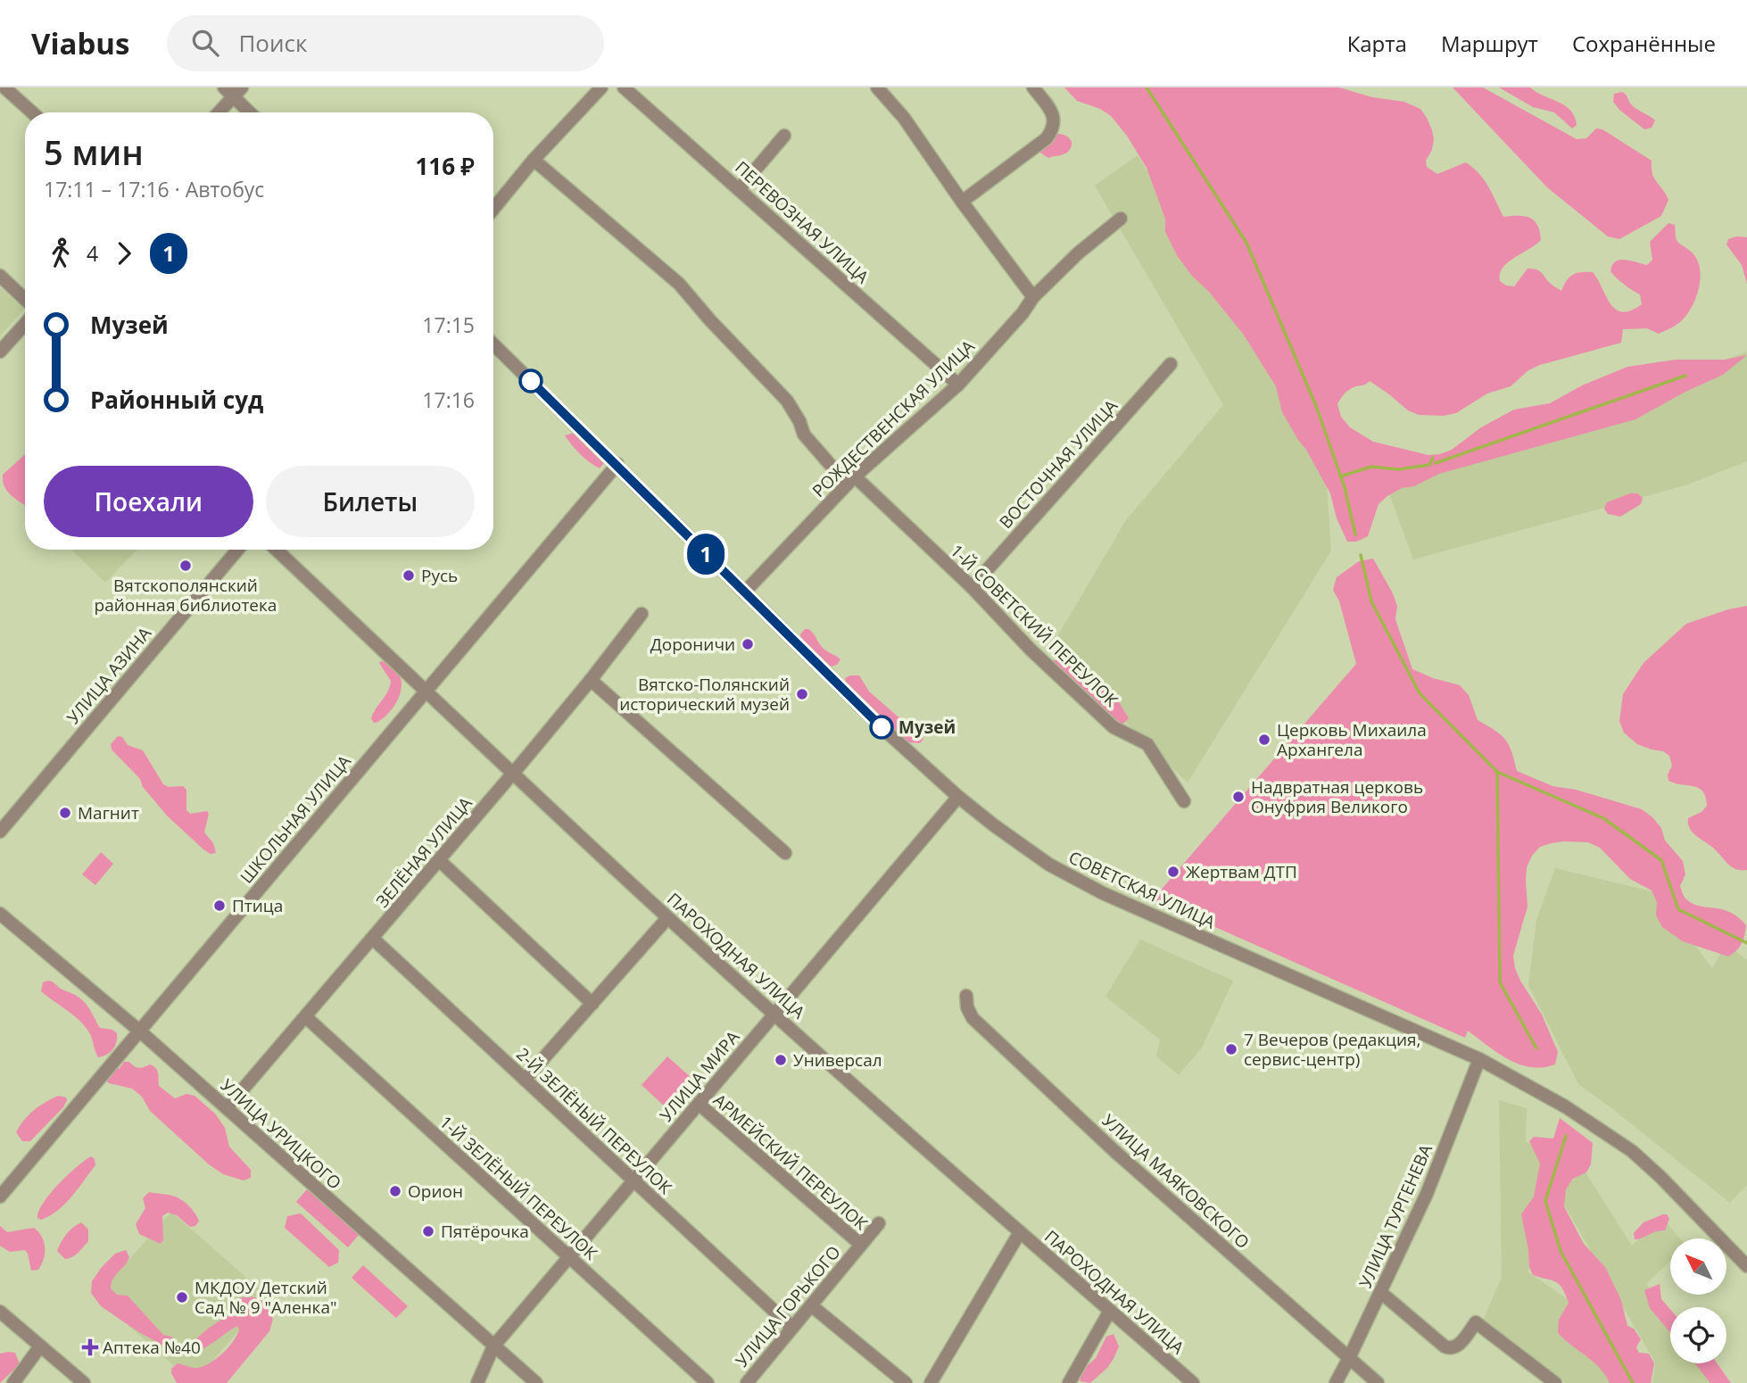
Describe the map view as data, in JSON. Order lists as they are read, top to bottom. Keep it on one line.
{"streets":{"street":["ПЕРЕВОЗНАЯ УЛИЦА","РОЖДЕСТВЕНСКАЯ УЛИЦА","ВОСТОЧНАЯ УЛИЦА","1-Й СОВЕТСКИЙ ПЕРЕУЛОК","УЛИЦА АЗИНА","ШКОЛЬНАЯ УЛИЦА","ЗЕЛЁНАЯ УЛИЦА","СОВЕТСКАЯ УЛИЦА","ПАРОХОДНАЯ УЛИЦА","УЛИЦА МИРА","2-Й ЗЕЛЁНЫЙ ПЕРЕУЛОК","УЛИЦА УРИЦКОГО","АРМЕЙСКИЙ ПЕРЕУЛОК","УЛИЦА МАЯКОВСКОГО","1-Й ЗЕЛЁНЫЙ ПЕРЕУЛОК","УЛИЦА ТУРГЕНЕВА","УЛИЦА ГОРЬКОГО"]},"crossings":[["ПЕРЕВОЗНАЯ УЛИЦА","РОЖДЕСТВЕНСКАЯ УЛИЦА"],["РОЖДЕСТВЕНСКАЯ УЛИЦА","1-Й СОВЕТСКИЙ ПЕРЕУЛОК"],["РОЖДЕСТВЕНСКАЯ УЛИЦА","СОВЕТСКАЯ УЛИЦА"],["ВОСТОЧНАЯ УЛИЦА","1-Й СОВЕТСКИЙ ПЕРЕУЛОК"],["ШКОЛЬНАЯ УЛИЦА","СОВЕТСКАЯ УЛИЦА"],["ШКОЛЬНАЯ УЛИЦА","ПАРОХОДНАЯ УЛИЦА"],["ШКОЛЬНАЯ УЛИЦА","УЛИЦА УРИЦКОГО"],["ЗЕЛЁНАЯ УЛИЦА","ПАРОХОДНАЯ УЛИЦА"],["ЗЕЛЁНАЯ УЛИЦА","2-Й ЗЕЛЁНЫЙ ПЕРЕУЛОК"],["ЗЕЛЁНАЯ УЛИЦА","УЛИЦА УРИЦКОГО"],["ЗЕЛЁНАЯ УЛИЦА","1-Й ЗЕЛЁНЫЙ ПЕРЕУЛОК"],["СОВЕТСКАЯ УЛИЦА","УЛИЦА МИРА"],["СОВЕТСКАЯ УЛИЦА","УЛИЦА ТУРГЕНЕВА"],["ПАРОХОДНАЯ УЛИЦА","УЛИЦА МИРА"],["УЛИЦА МИРА","2-Й ЗЕЛЁНЫЙ ПЕРЕУЛОК"],["УЛИЦА МИРА","УЛИЦА УРИЦКОГО"],["УЛИЦА МИРА","АРМЕЙСКИЙ ПЕРЕУЛОК"],["УЛИЦА МИРА","1-Й ЗЕЛЁНЫЙ ПЕРЕУЛОК"],["2-Й ЗЕЛЁНЫЙ ПЕРЕУЛОК","УЛИЦА ГОРЬКОГО"],["АРМЕЙСКИЙ ПЕРЕУЛОК","УЛИЦА ГОРЬКОГО"],["УЛИЦА МАЯКОВСКОГО","УЛИЦА ТУРГЕНЕВА"]],"places":{"other":["Вятскополянский районная библиотека","Русь","Дороничи","Вятско-Полянский исторический музей","Музей","Церковь Михаила Архангела","Надвратная церковь Онуфрия Великого","Магнит","Жертвам ДТП","Птица","7 Вечеров (редакция, сервис-центр)","Универсал","Орион","Пятёрочка","МКДОУ Детский Сад № 9 \"Аленка\""],"health":["Аптека №40"]},"lines":["bus line 1"],"north":"top left","page":{"header":"Viabus","search":"Поиск","nav":["Карта","Маршрут","Сохранённые"],"on_map":"1","heading":["5 мин","17:11 – 17:16 · Автобус","116 ₽"],"legs":["4","1"],"list":[{"name":"Музей","value":"17:15"},{"name":"Районный суд","value":"17:16"}],"buttons":["Поехали","Билеты"]}}
